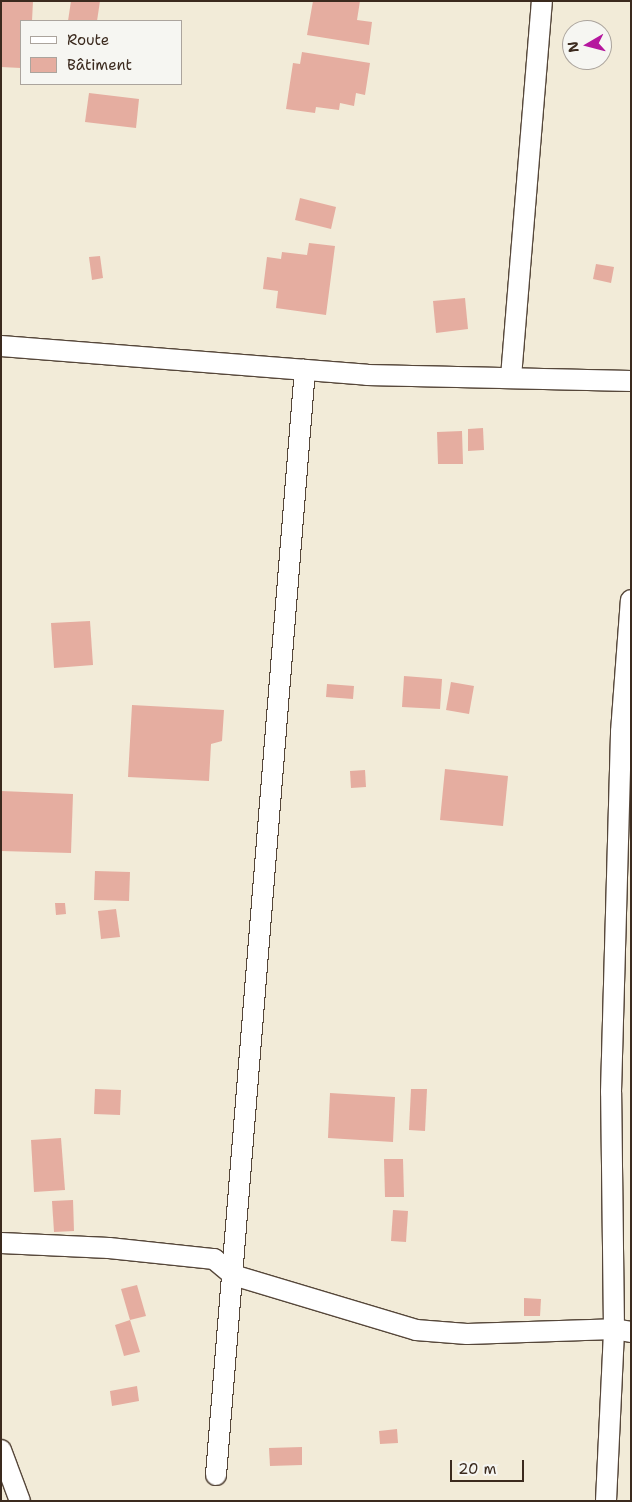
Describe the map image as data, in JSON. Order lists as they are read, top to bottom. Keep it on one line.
{"legend":["Route","Bâtiment"],"scale_bar":"20 m","north":"left"}
